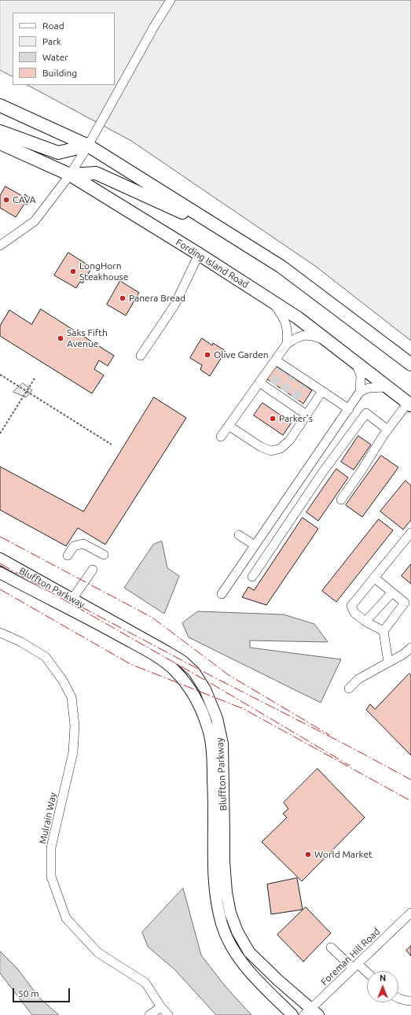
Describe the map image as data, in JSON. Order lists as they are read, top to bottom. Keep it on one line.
{"streets":{"highway":["Fording Island Road"],"main road":["Bluffton Parkway"],"street":["Mulrain Way","Foreman Hill Road"]},"crossings":[["Bluffton Parkway","Foreman Hill Road"]],"places":["CAVA","LongHorn Steakhouse","Panera Bread","Saks Fifth Avenue","Olive Garden","Parker's","World Market"],"legend":["Road","Park","Water","Building"],"scale_bar":"50 m","north":"top"}
